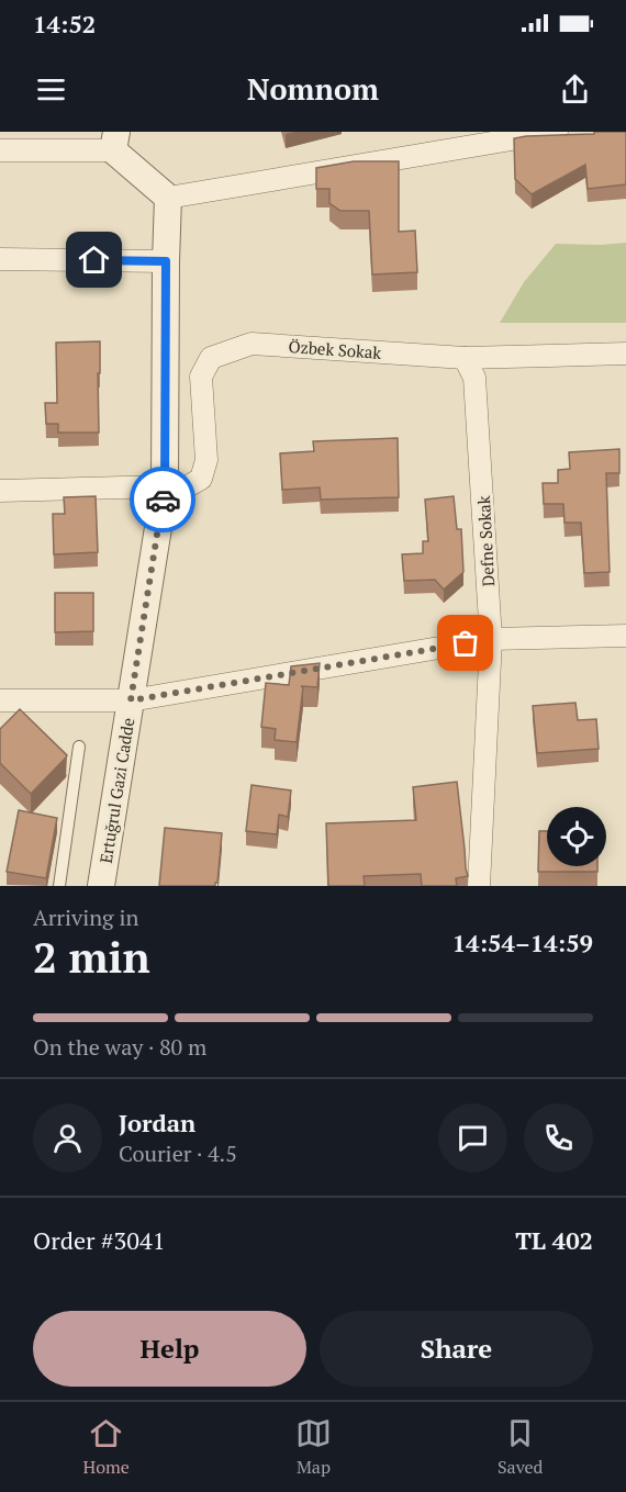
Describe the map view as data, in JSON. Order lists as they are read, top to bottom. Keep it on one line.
{"streets":{"street":["Özbek Sokak","Defne Sokak","Ertuğrul Gazi Cadde"]},"crossings":[["Özbek Sokak","Defne Sokak"],["Özbek Sokak","Ertuğrul Gazi Cadde"]],"page":{"status":"14:52","header":"Nomnom","heading":["2 min","Arriving in","14:54–14:59"],"panel":["Jordan","Courier · 4.5","Order #3041","TL 402"],"bar":"On the way · 80 m","buttons":["Help","Share"],"tabs":["Home","Map","Saved"]}}
